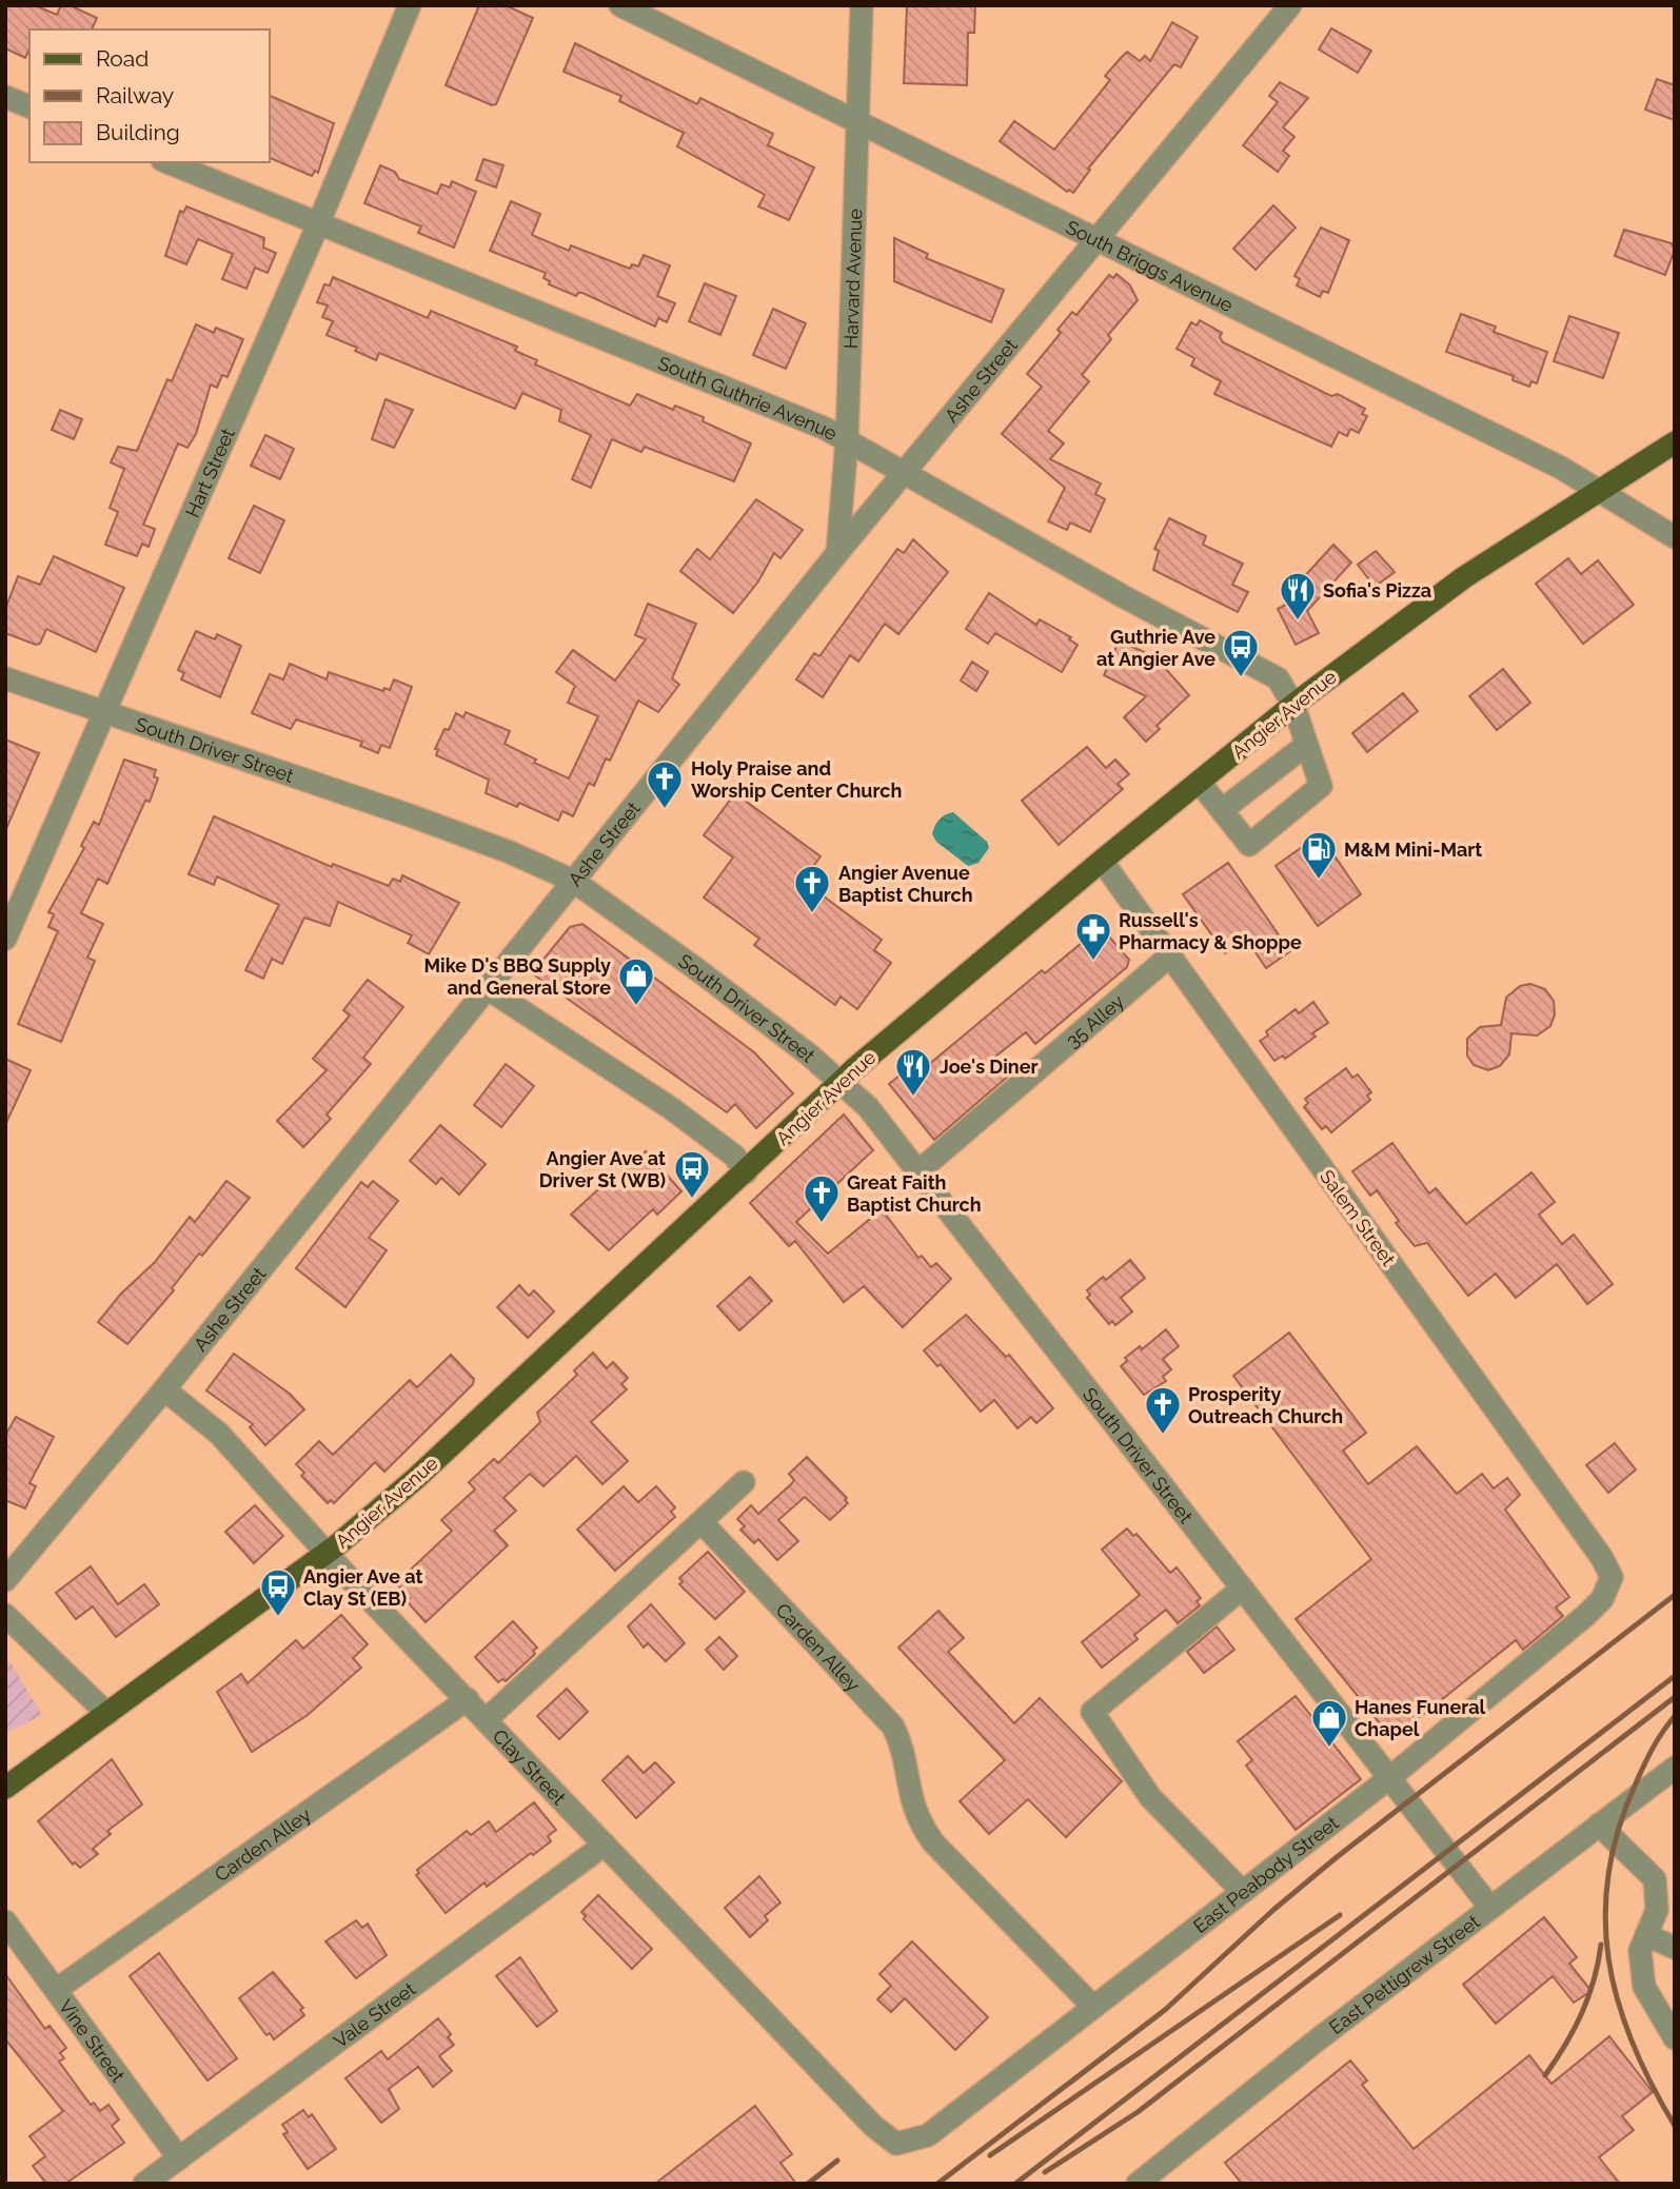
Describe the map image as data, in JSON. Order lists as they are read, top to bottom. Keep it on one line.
{"streets":{"main road":["Angier Avenue"],"street":["South Briggs Avenue","Harvard Avenue","Ashe Street","South Guthrie Avenue","Hart Street","South Driver Street","35 Alley","Salem Street","Carden Alley","Clay Street","East Peabody Street","East Pettigrew Street","Vale Street","Vine Street"]},"crossings":[["South Briggs Avenue","Harvard Avenue"],["South Briggs Avenue","Ashe Street"],["South Briggs Avenue","Angier Avenue"],["Harvard Avenue","Ashe Street"],["Harvard Avenue","South Guthrie Avenue"],["Ashe Street","South Guthrie Avenue"],["Ashe Street","South Driver Street"],["Ashe Street","Clay Street"],["South Guthrie Avenue","Hart Street"],["South Guthrie Avenue","Angier Avenue"],["Hart Street","South Driver Street"],["Angier Avenue","South Driver Street"],["Angier Avenue","Salem Street"],["Angier Avenue","Clay Street"],["South Driver Street","35 Alley"],["South Driver Street","East Peabody Street"],["South Driver Street","East Pettigrew Street"],["35 Alley","Salem Street"],["Salem Street","East Peabody Street"],["Carden Alley","Clay Street"],["Carden Alley","East Peabody Street"],["Carden Alley","Vine Street"],["Clay Street","East Peabody Street"],["Clay Street","Vale Street"],["Vale Street","Vine Street"]],"places":{"restaurant":["Sofia's Pizza","Joe's Diner"],"bus stop":["Guthrie Ave at Angier Ave","Angier Ave at Driver St (WB)","Angier Ave at Clay St (EB)"],"church":["Holy Praise and Worship Center Church","Angier Avenue Baptist Church","Great Faith Baptist Church","Prosperity Outreach Church"],"fuel station":["M&M Mini-Mart"],"pharmacy":["Russell's Pharmacy & Shoppe"],"shop":["Mike D's BBQ Supply and General Store","Hanes Funeral Chapel"]},"legend":["Road","Railway","Building"]}
